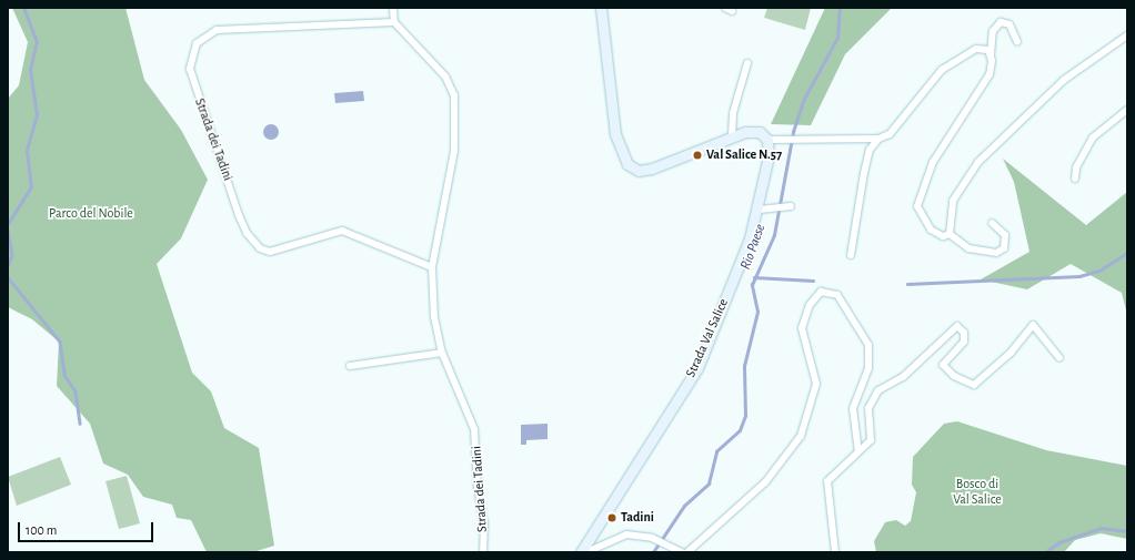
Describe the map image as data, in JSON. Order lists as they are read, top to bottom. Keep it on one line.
{"streets":{"street":["Strada dei Tadini","Strada Val Salice"]},"water":["Rio Paese"],"parks":["Parco del Nobile","Bosco di Val Salice"],"places":["Val Salice N.57","Tadini"],"scale_bar":"100 m"}
